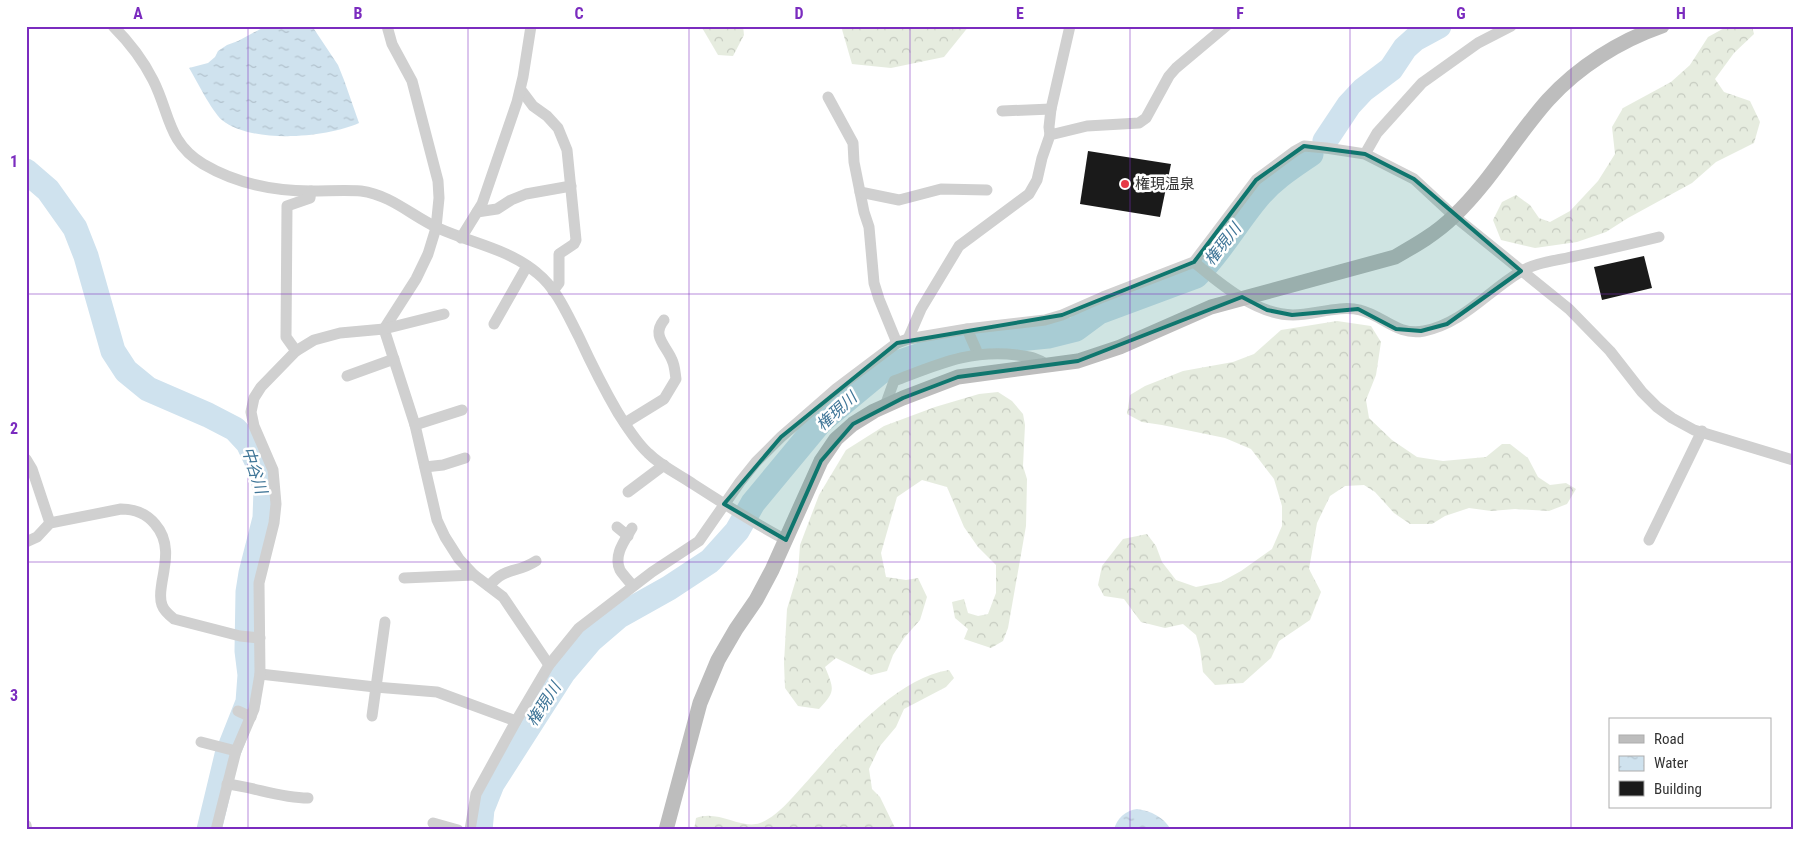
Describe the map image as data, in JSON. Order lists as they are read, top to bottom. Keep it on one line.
{"water":["権現川","中谷川"],"places":["権現温泉"],"legend":["Road","Water","Building"],"grid":{"columns":["A","B","C","D","E","F","G","H"],"rows":["1","2","3"]}}
